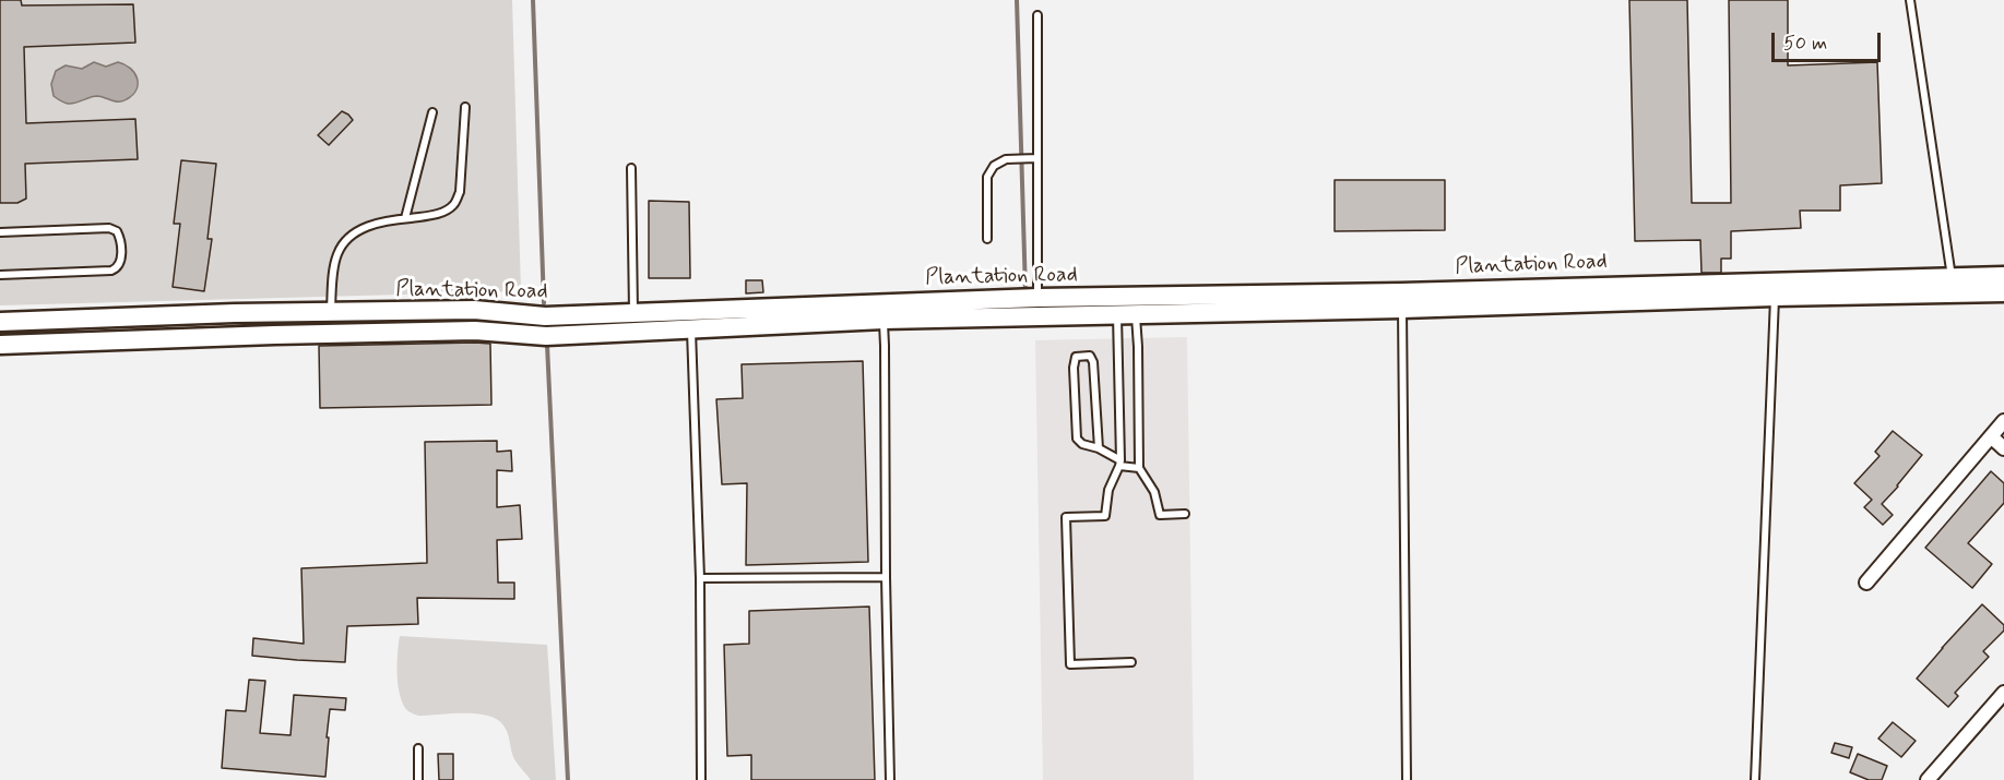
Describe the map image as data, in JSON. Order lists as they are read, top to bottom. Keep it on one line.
{"streets":{"street":["Plantation Road"]},"scale_bar":"50 m"}
